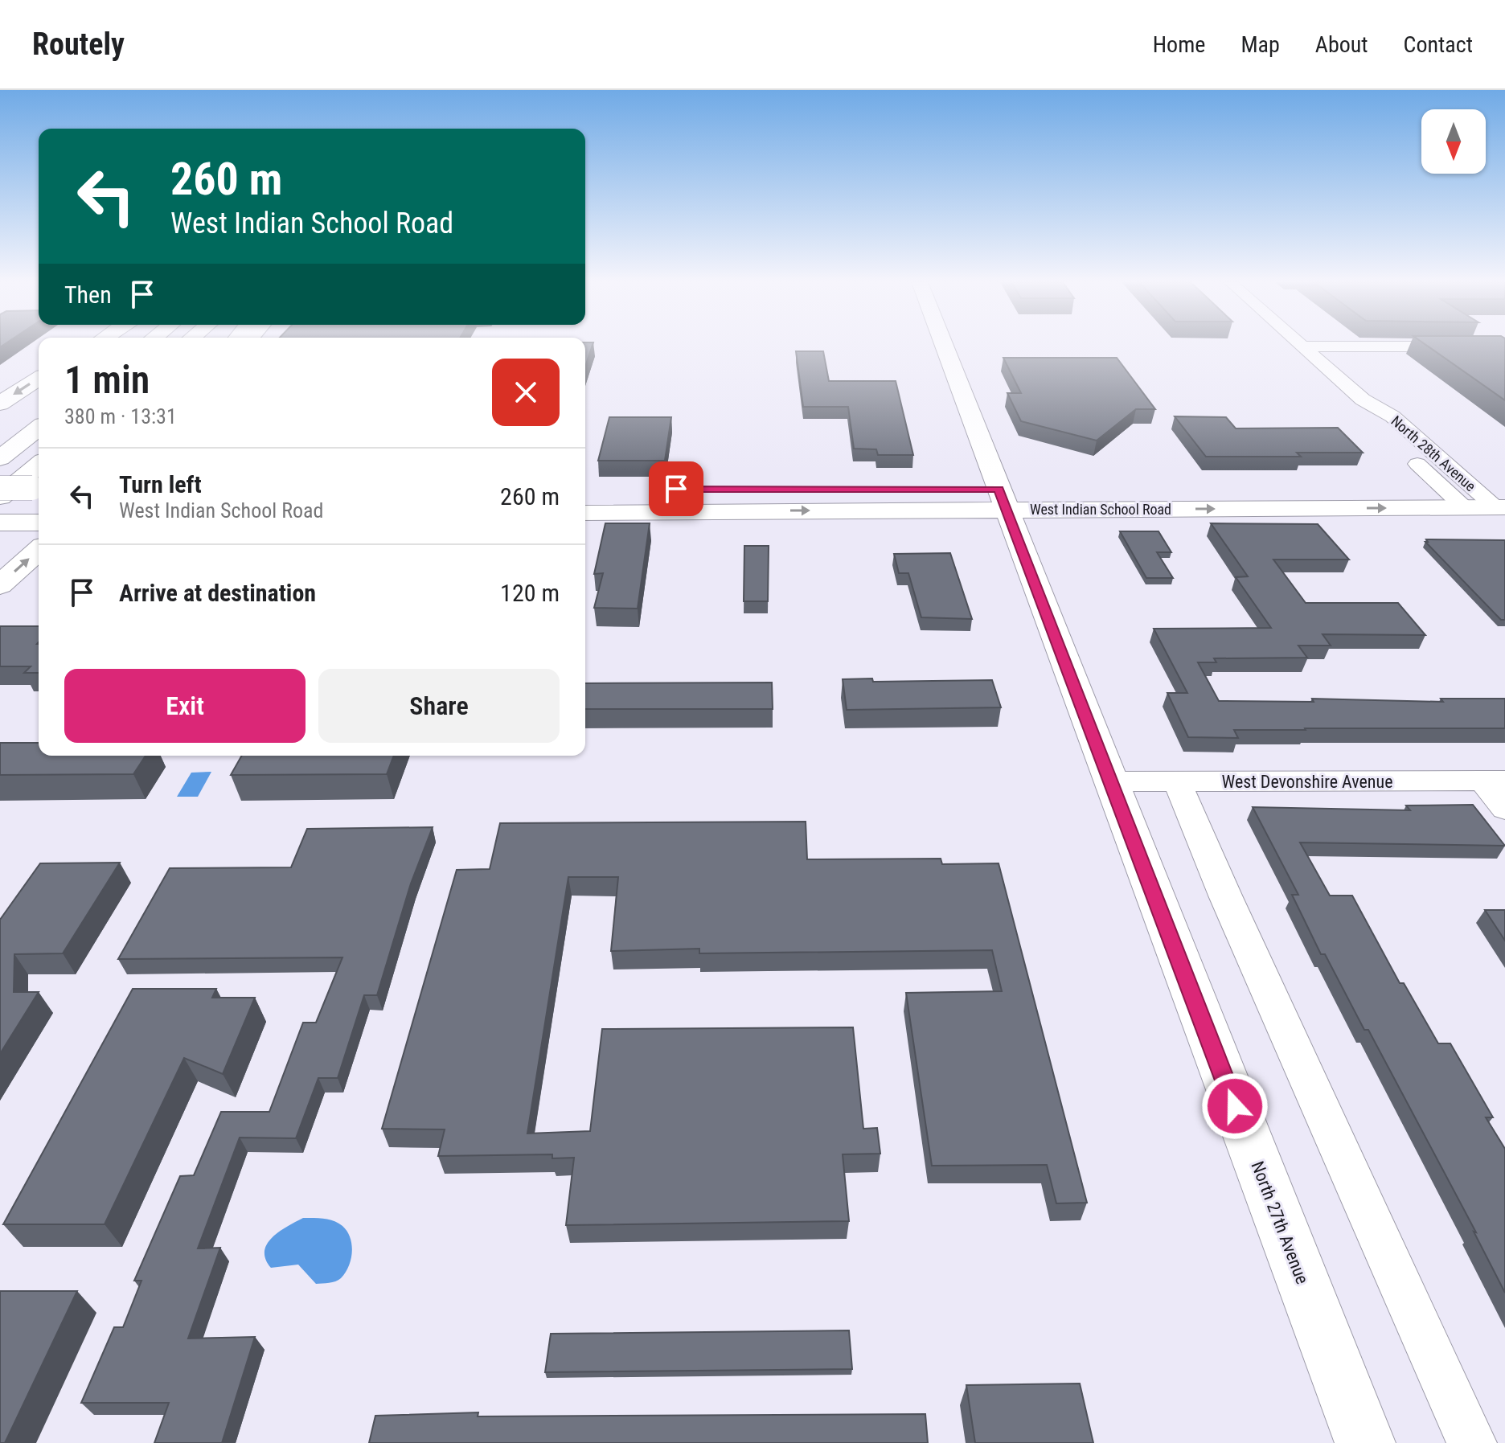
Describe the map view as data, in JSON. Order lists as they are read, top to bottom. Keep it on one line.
{"streets":{"main road":["West Indian School Road","North 27th Avenue"],"street":["North 28th Avenue","West Devonshire Avenue"]},"crossings":[["North 28th Avenue","West Indian School Road"],["West Indian School Road","North 27th Avenue"],["West Devonshire Avenue","North 27th Avenue"]],"north":"bottom","page":{"header":"Routely","nav":["Home","Map","About","Contact"],"turn":["260 m","West Indian School Road"],"then":"Then","heading":["1 min","380 m · 13:31"],"list":[{"name":"Turn left","note":"West Indian School Road","value":"260 m"},{"name":"Arrive at destination","value":"120 m"}],"buttons":["Exit","Share"]}}
